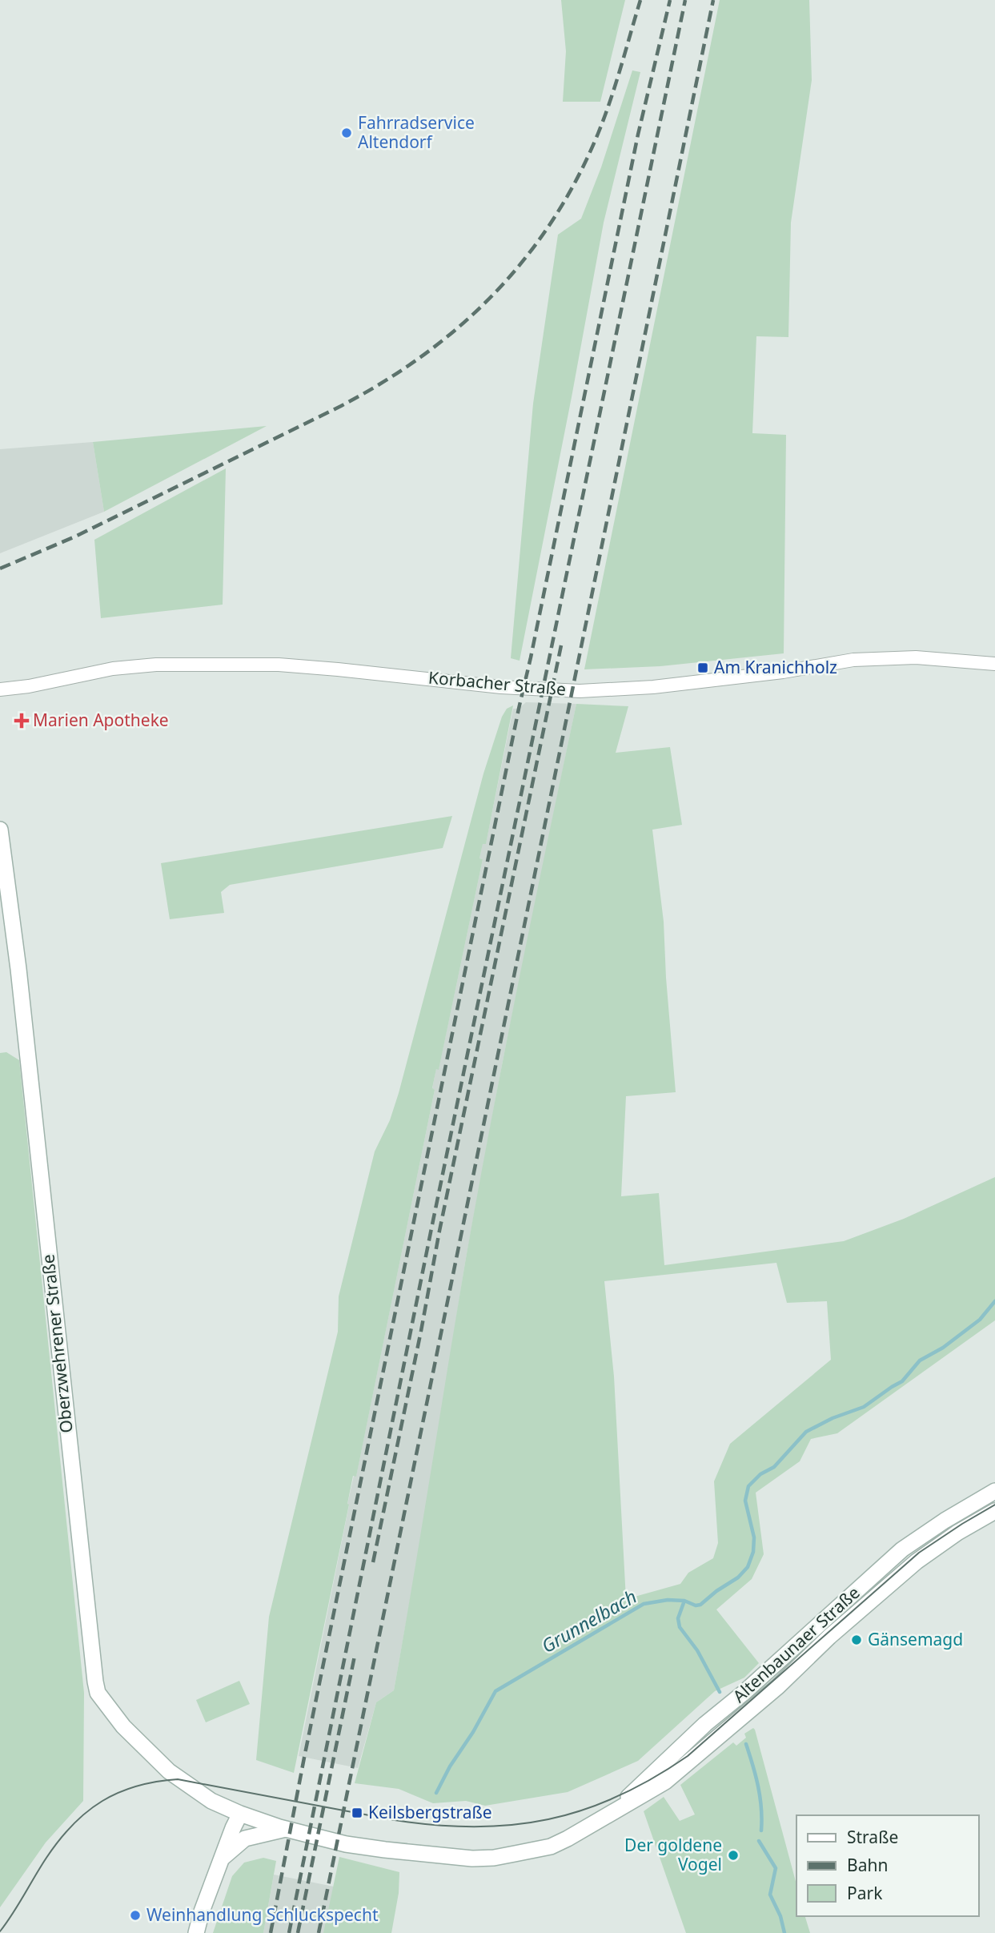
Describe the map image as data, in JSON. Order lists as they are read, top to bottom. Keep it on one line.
{"streets":{"main road":["Oberzwehrener Straße","Altenbaunaer Straße"],"street":["Korbacher Straße"]},"crossings":[["Oberzwehrener Straße","Altenbaunaer Straße"]],"water":["Grunnelbach"],"places":{"other":["Fahrradservice Altendorf","Gänsemagd","Der goldene Vogel","Weinhandlung Schluckspecht"],"transit":["Am Kranichholz","Keilsbergstraße"],"health":["Marien Apotheke"]},"legend":["Straße","Bahn","Park"]}
